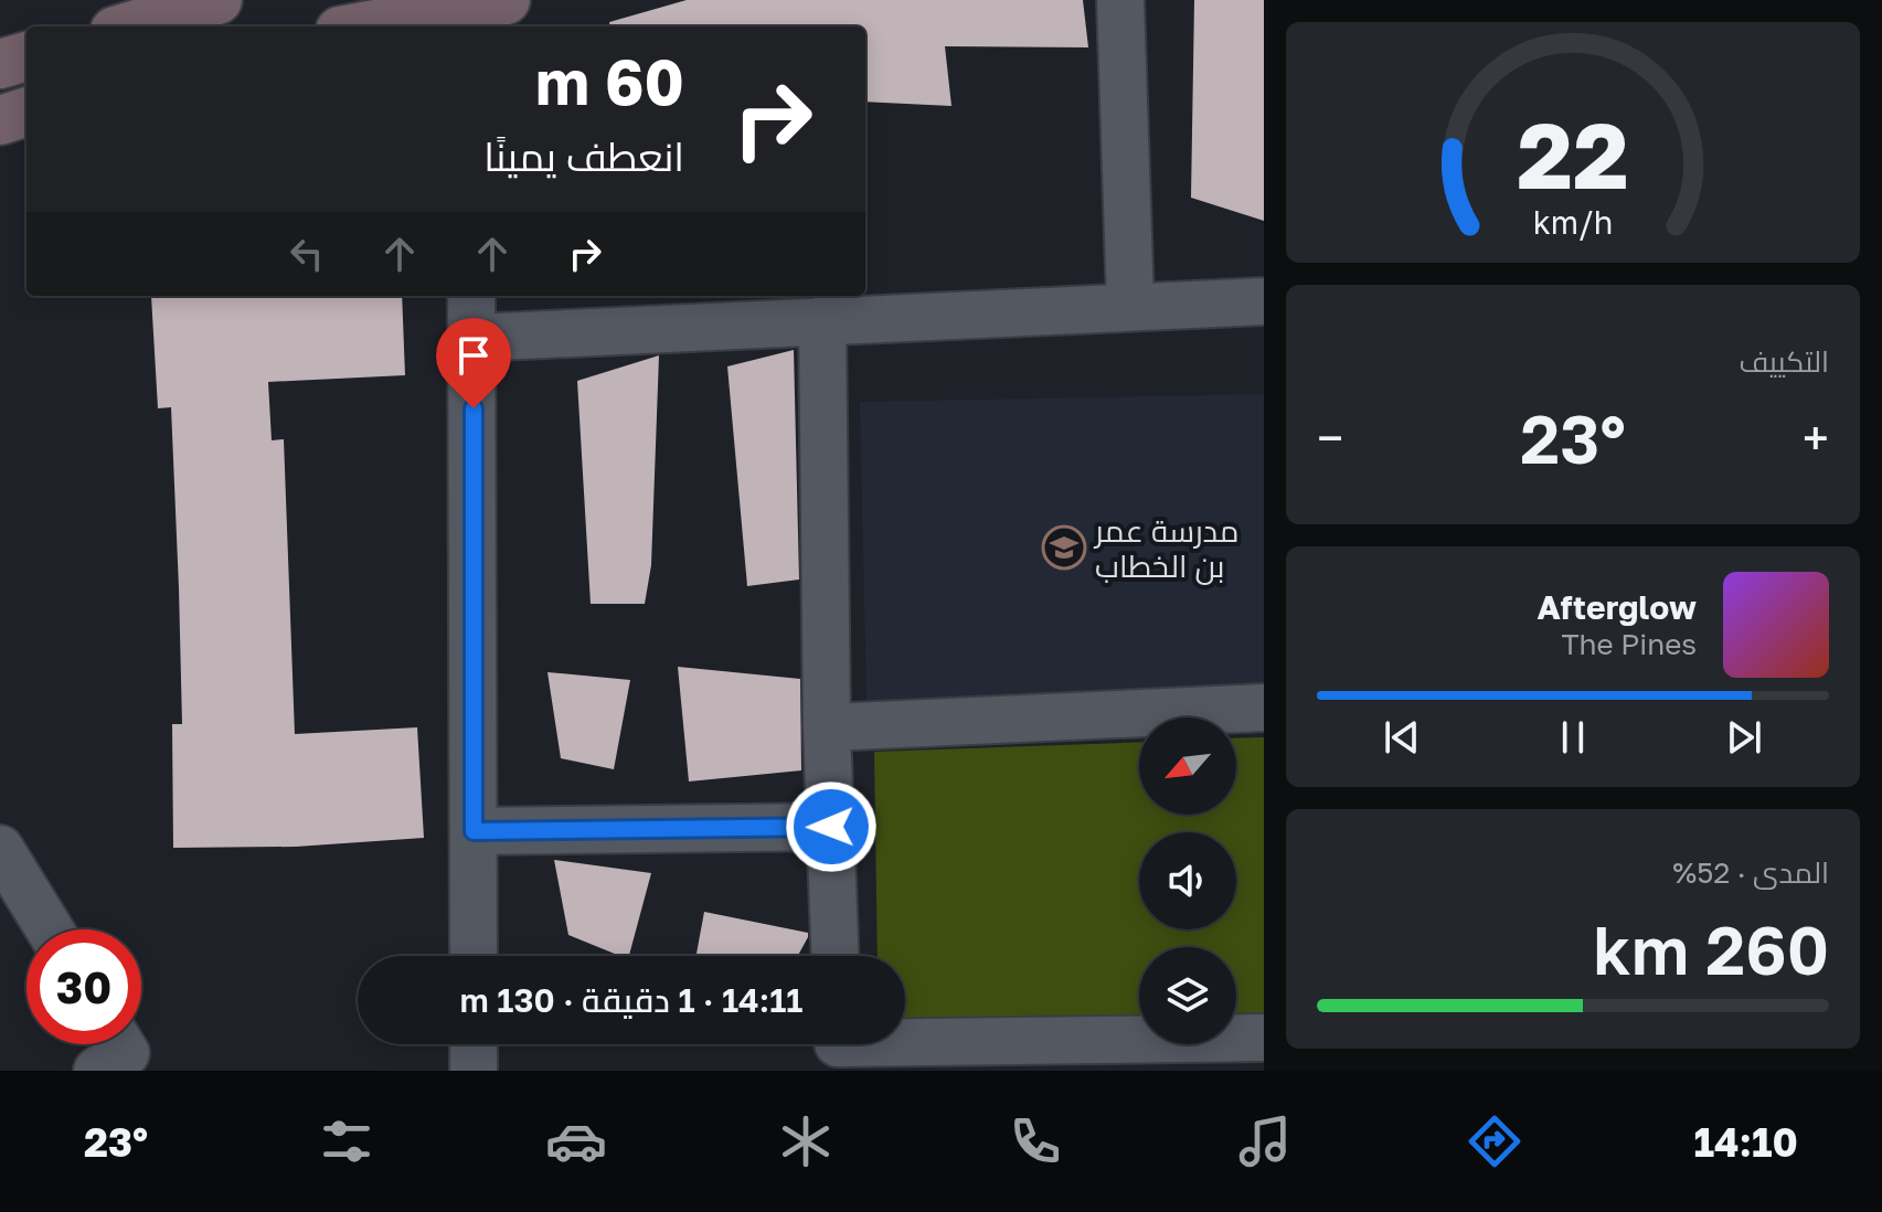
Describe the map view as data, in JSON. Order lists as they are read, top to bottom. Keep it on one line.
{"places":{"school or university":["مدرسة عمر بن الخطاب"]},"north":"bottom left","page":{"turn":["60 m","انعطف يمينًا"],"tile":["التكييف",["المدى · 52%","260 km"]],"heat":["−","23°","+"],"song":["Afterglow","The Pines"],"limit":"30","trip":"14:11 · 1 دقيقة · 130 m","tabs":["14:10","23°"],"gauge":["22","km/h"]}}
